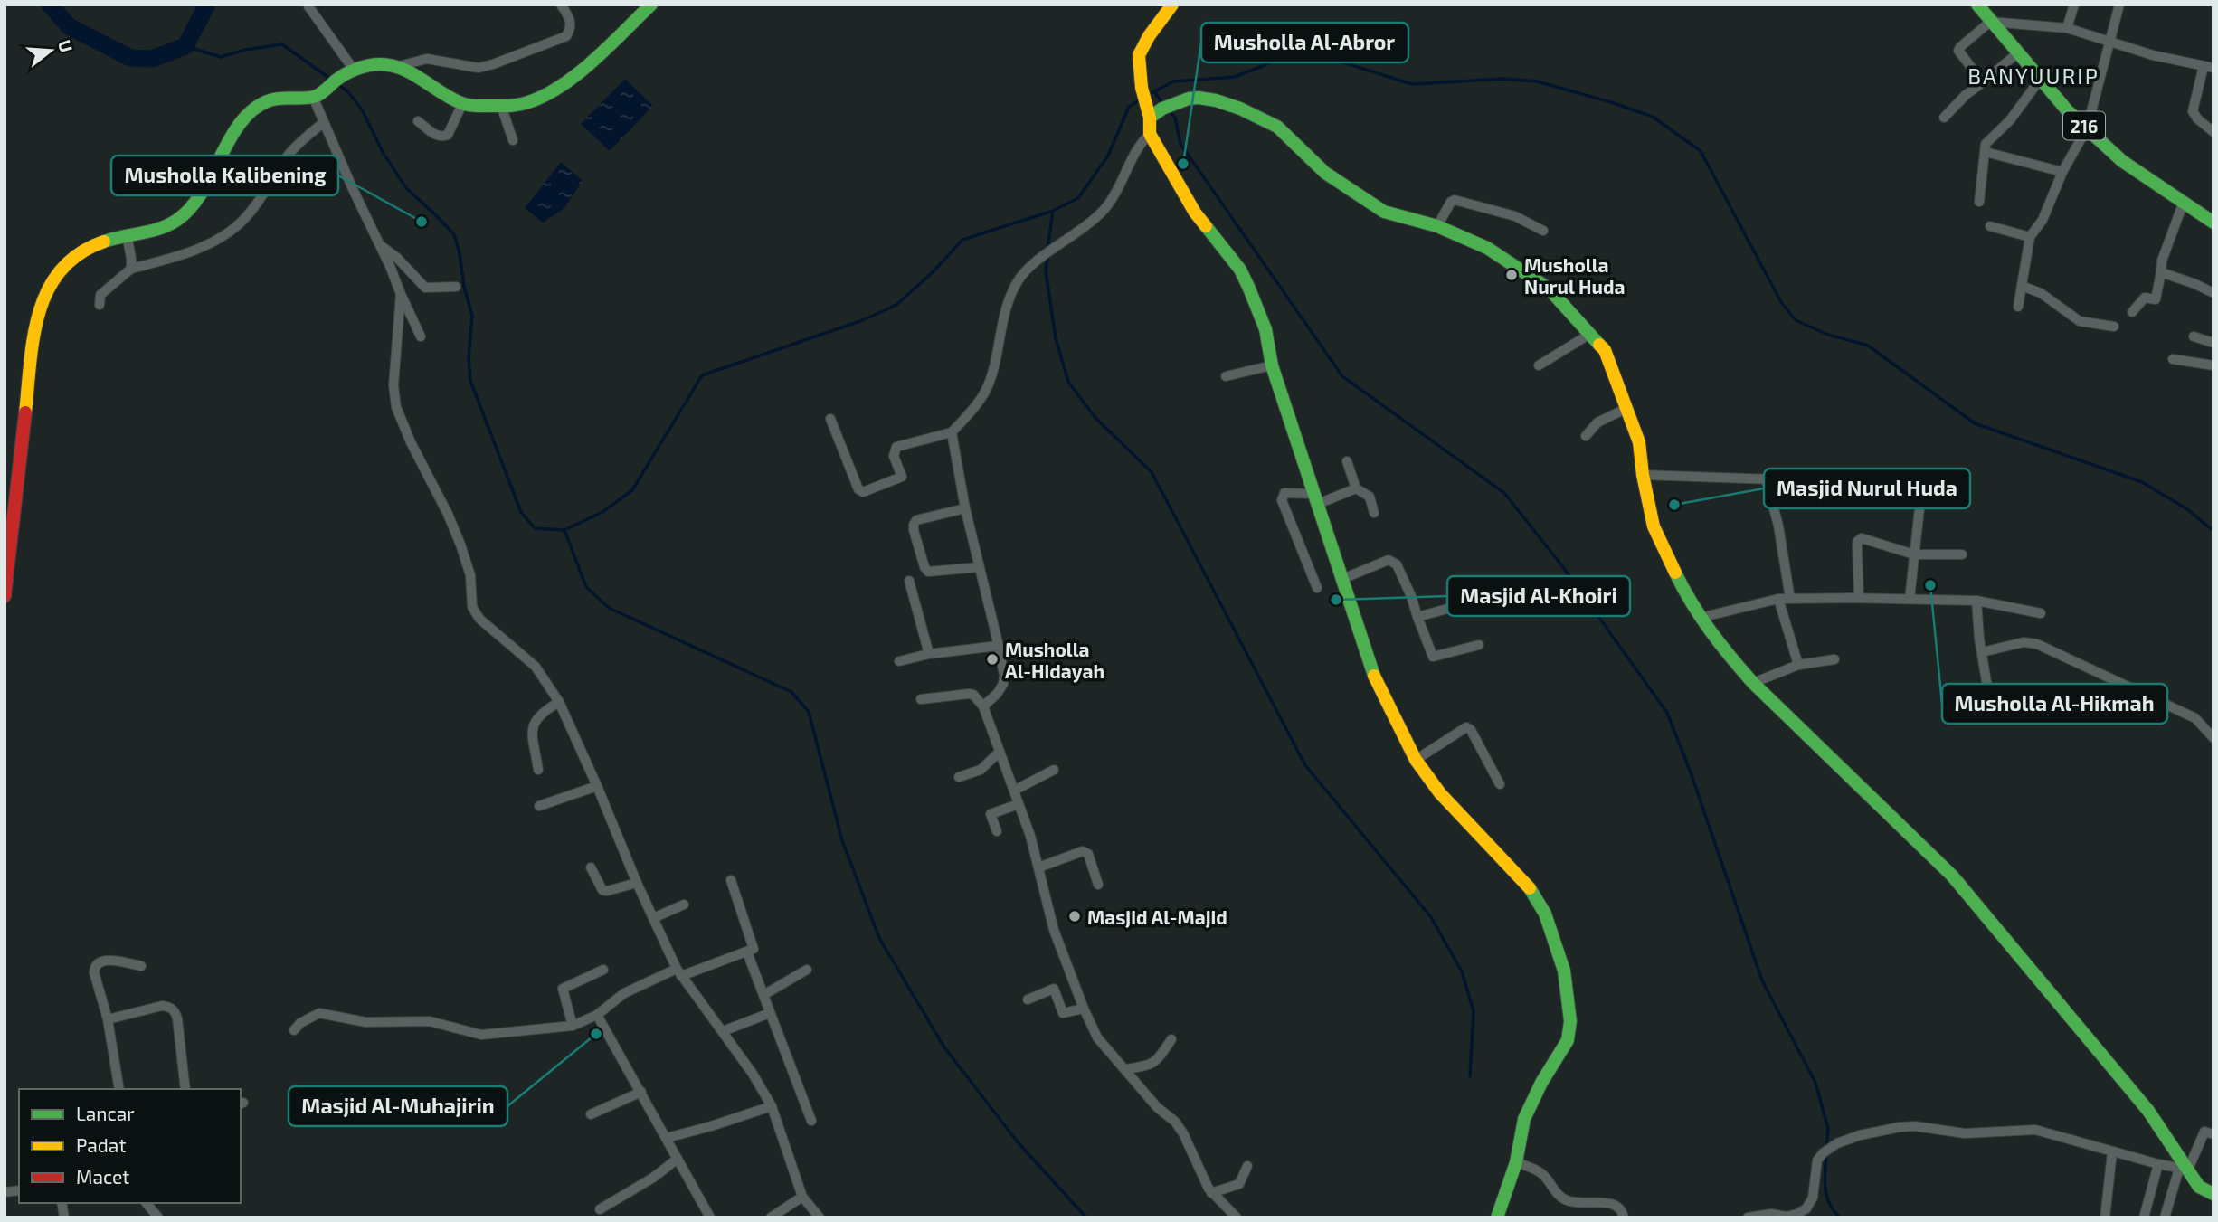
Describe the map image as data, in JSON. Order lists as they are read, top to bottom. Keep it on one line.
{"streets":{"street":["216"]},"districts":["BANYUURIP"],"places":["Musholla Al-Abror","Musholla Kalibening","Musholla Nurul Huda","Masjid Nurul Huda","Musholla Al-Hikmah","Masjid Al-Khoiri","Musholla Al-Hidayah","Masjid Al-Majid","Masjid Al-Muhajirin"],"legend":["Lancar","Padat","Macet"],"north":"right"}
